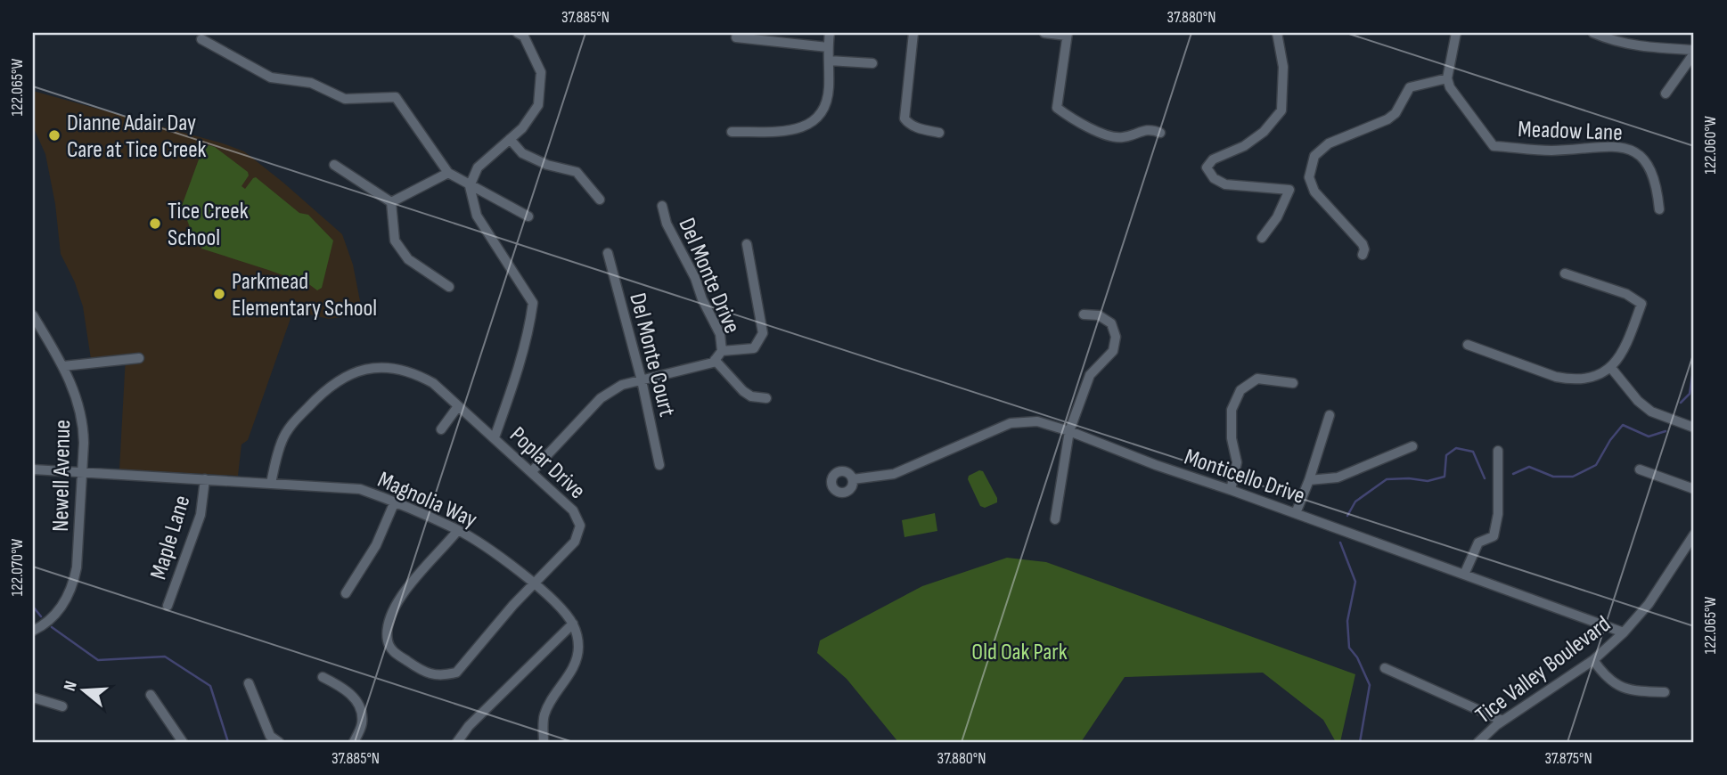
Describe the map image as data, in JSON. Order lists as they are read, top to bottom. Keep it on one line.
{"streets":{"street":["Meadow Lane","Del Monte Drive","Del Monte Court","Poplar Drive","Newell Avenue","Monticello Drive","Magnolia Way","Maple Lane","Tice Valley Boulevard"]},"crossings":[["Del Monte Drive","Del Monte Court"],["Del Monte Drive","Poplar Drive"],["Poplar Drive","Magnolia Way"],["Newell Avenue","Magnolia Way"],["Monticello Drive","Tice Valley Boulevard"],["Magnolia Way","Maple Lane"]],"parks":["Old Oak Park"],"places":["Dianne Adair Day Care at Tice Creek","Tice Creek School","Parkmead Elementary School"],"north":"left","coordinates":["37.885°N","37.880°N","122.065°W","122.060°W","122.070°W","37.875°N"]}
